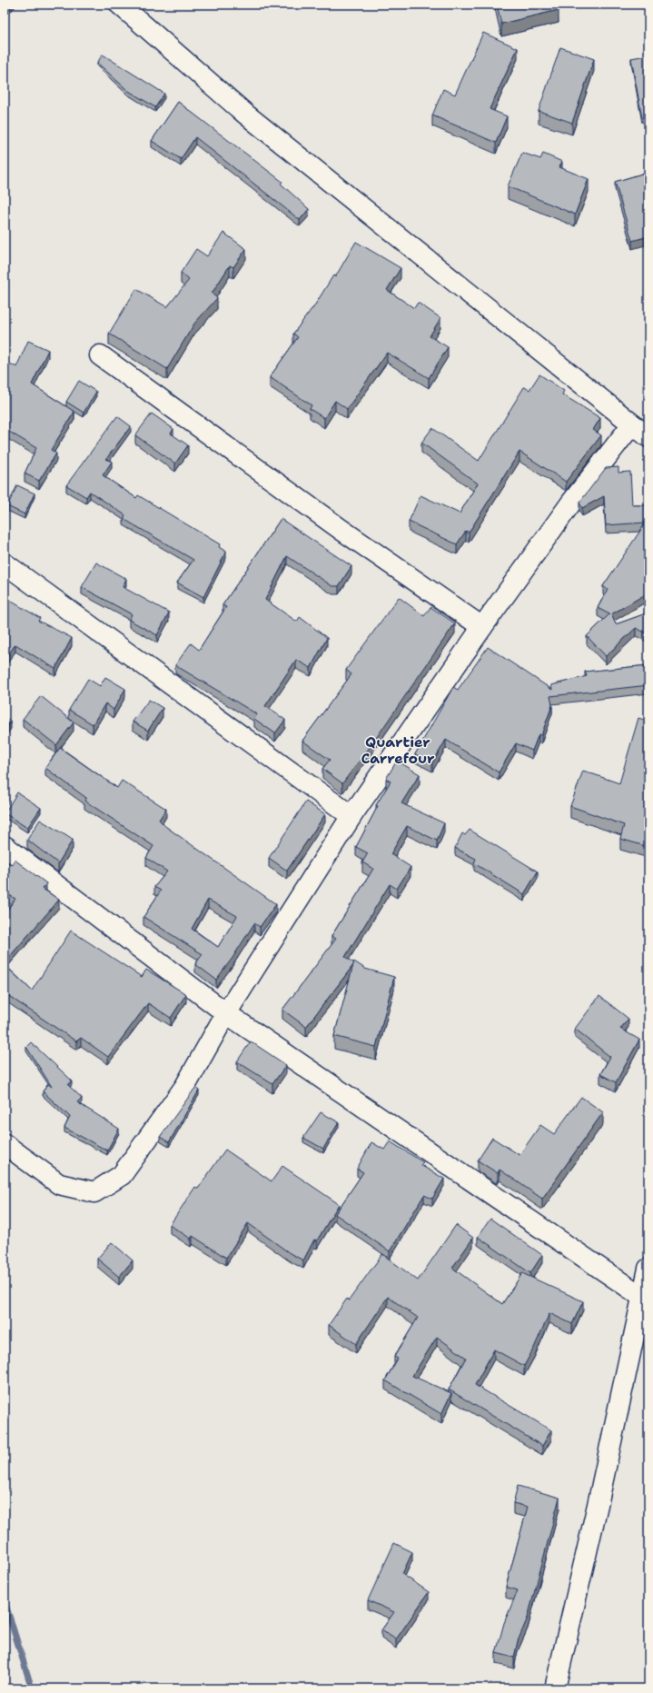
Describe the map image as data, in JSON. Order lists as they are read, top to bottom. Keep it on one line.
{"districts":["Quartier Carrefour"]}
